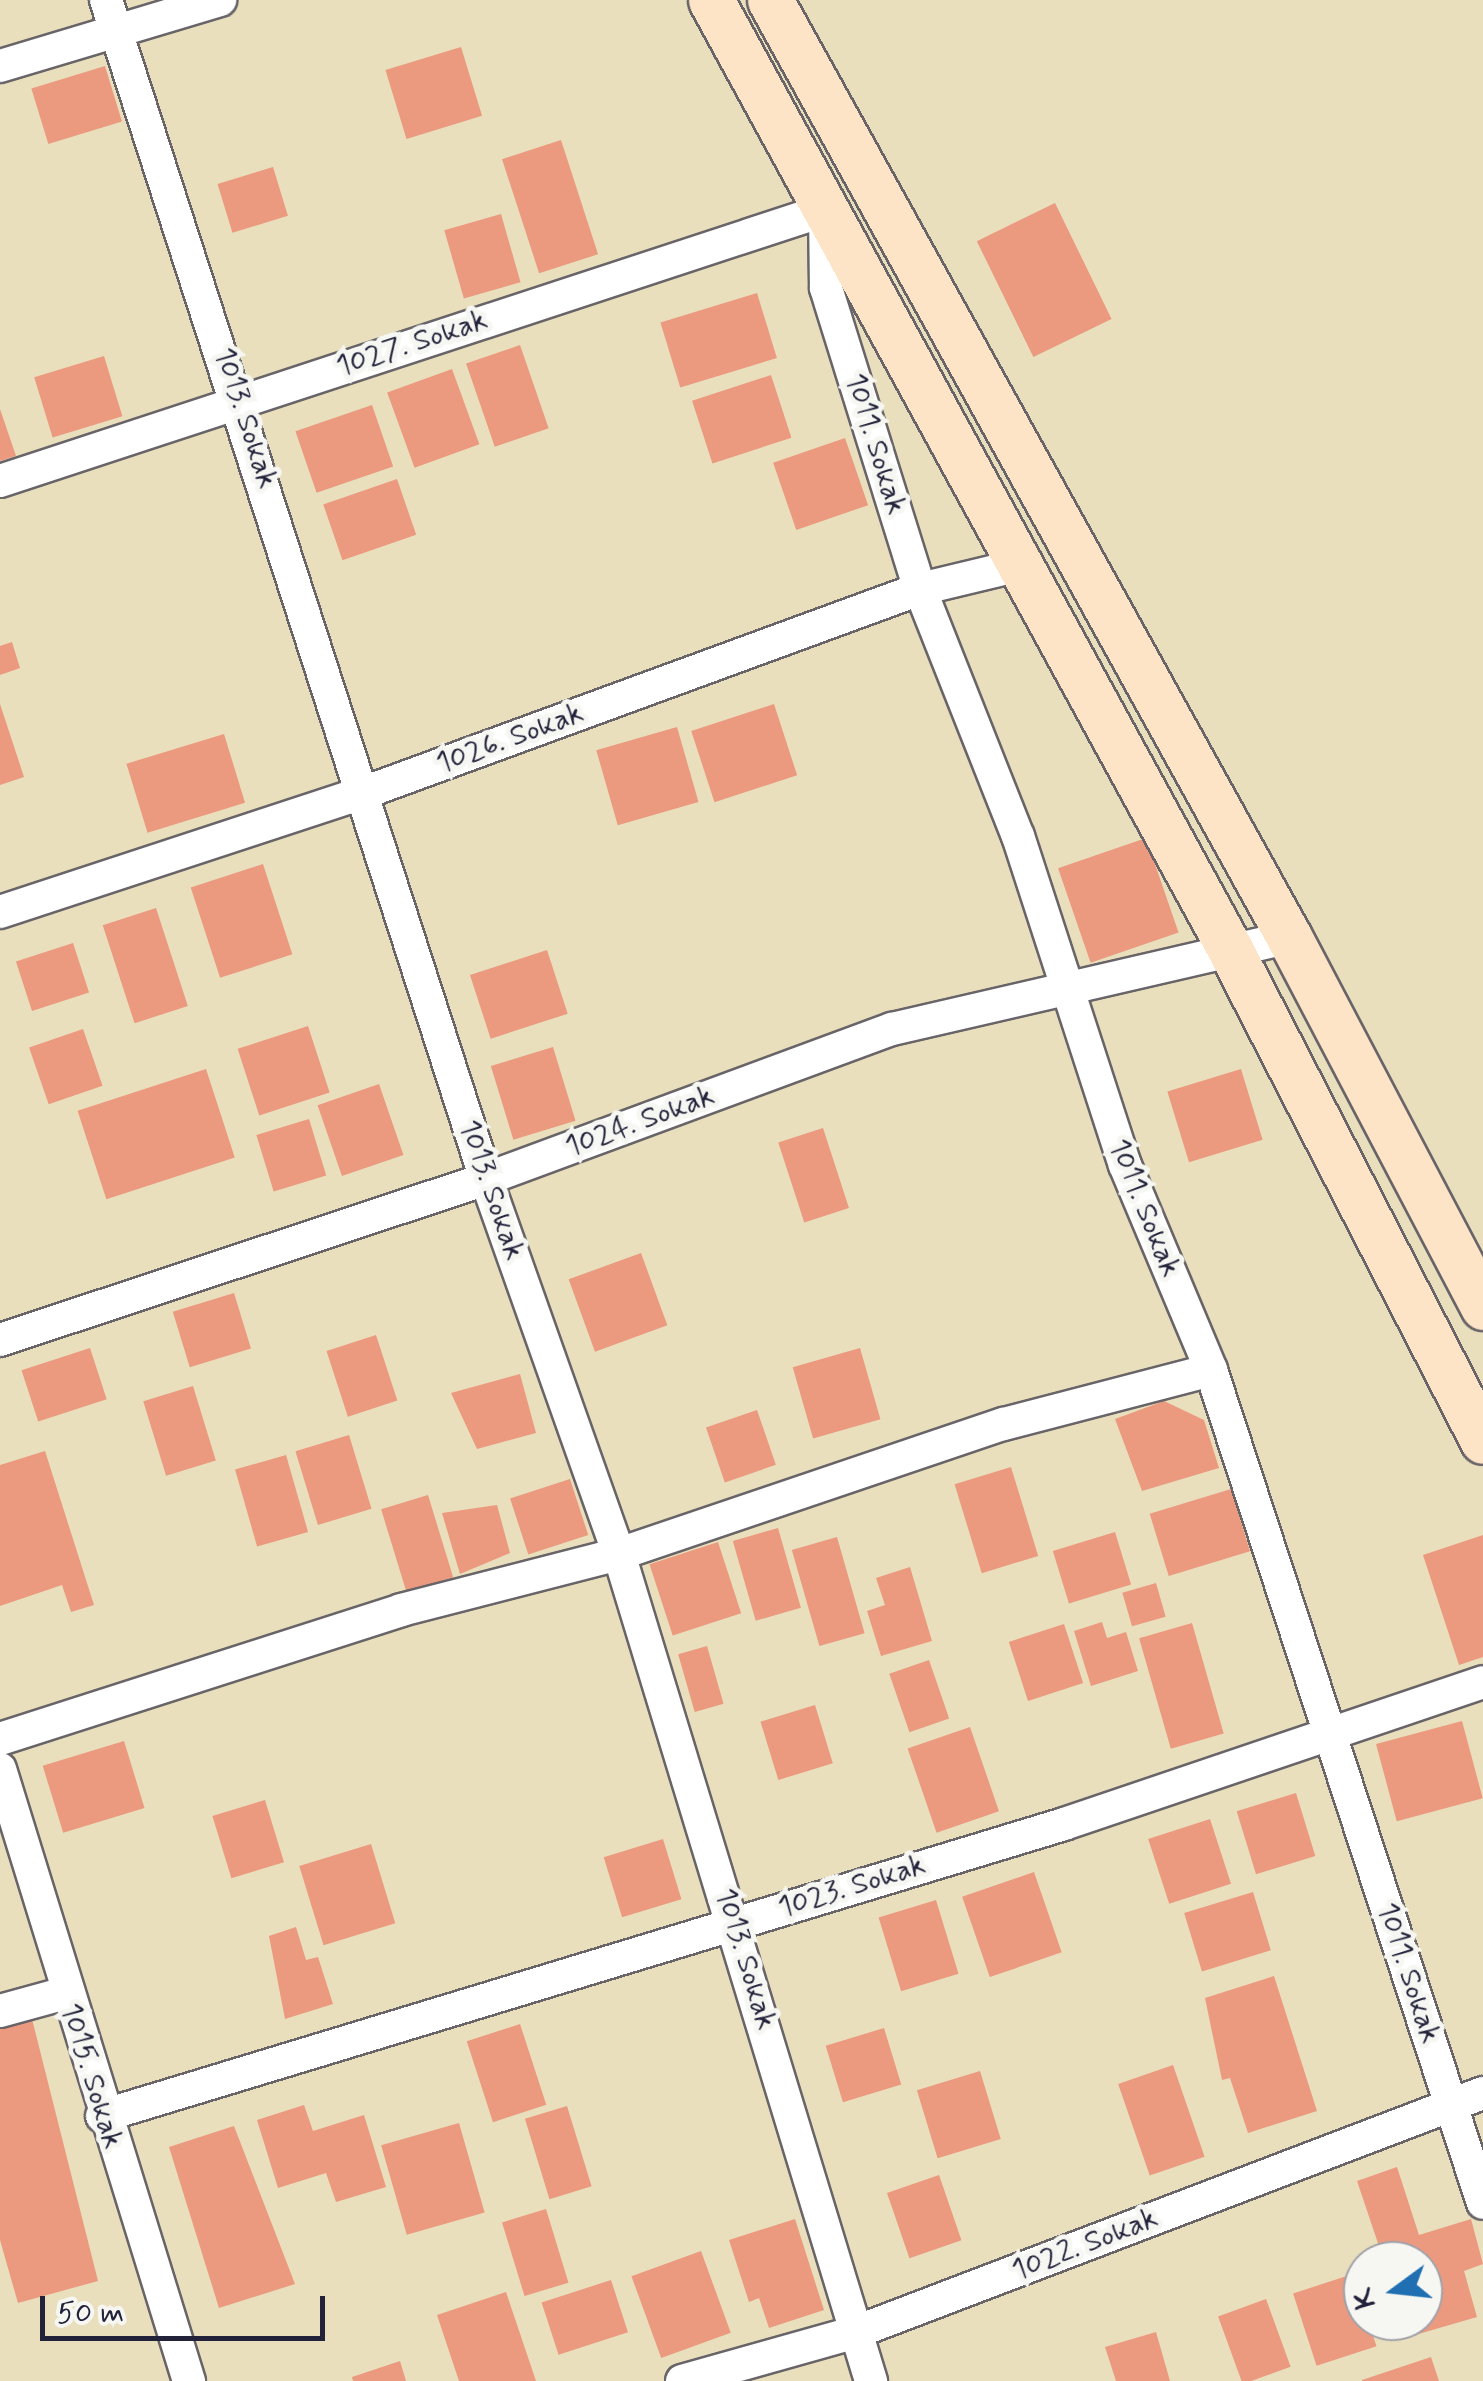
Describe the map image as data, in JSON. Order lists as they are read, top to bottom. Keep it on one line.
{"streets":{"street":["1027. Sokak","1013. Sokak","1011. Sokak","1026. Sokak","1024. Sokak","1023. Sokak","1015. Sokak","1022. Sokak"]},"crossings":[["1027. Sokak","1013. Sokak"],["1027. Sokak","1011. Sokak"],["1013. Sokak","1026. Sokak"],["1013. Sokak","1024. Sokak"],["1013. Sokak","1023. Sokak"],["1013. Sokak","1022. Sokak"],["1011. Sokak","1026. Sokak"],["1011. Sokak","1024. Sokak"],["1011. Sokak","1023. Sokak"],["1011. Sokak","1022. Sokak"],["1023. Sokak","1015. Sokak"]],"scale_bar":"50 m","north":"left"}
